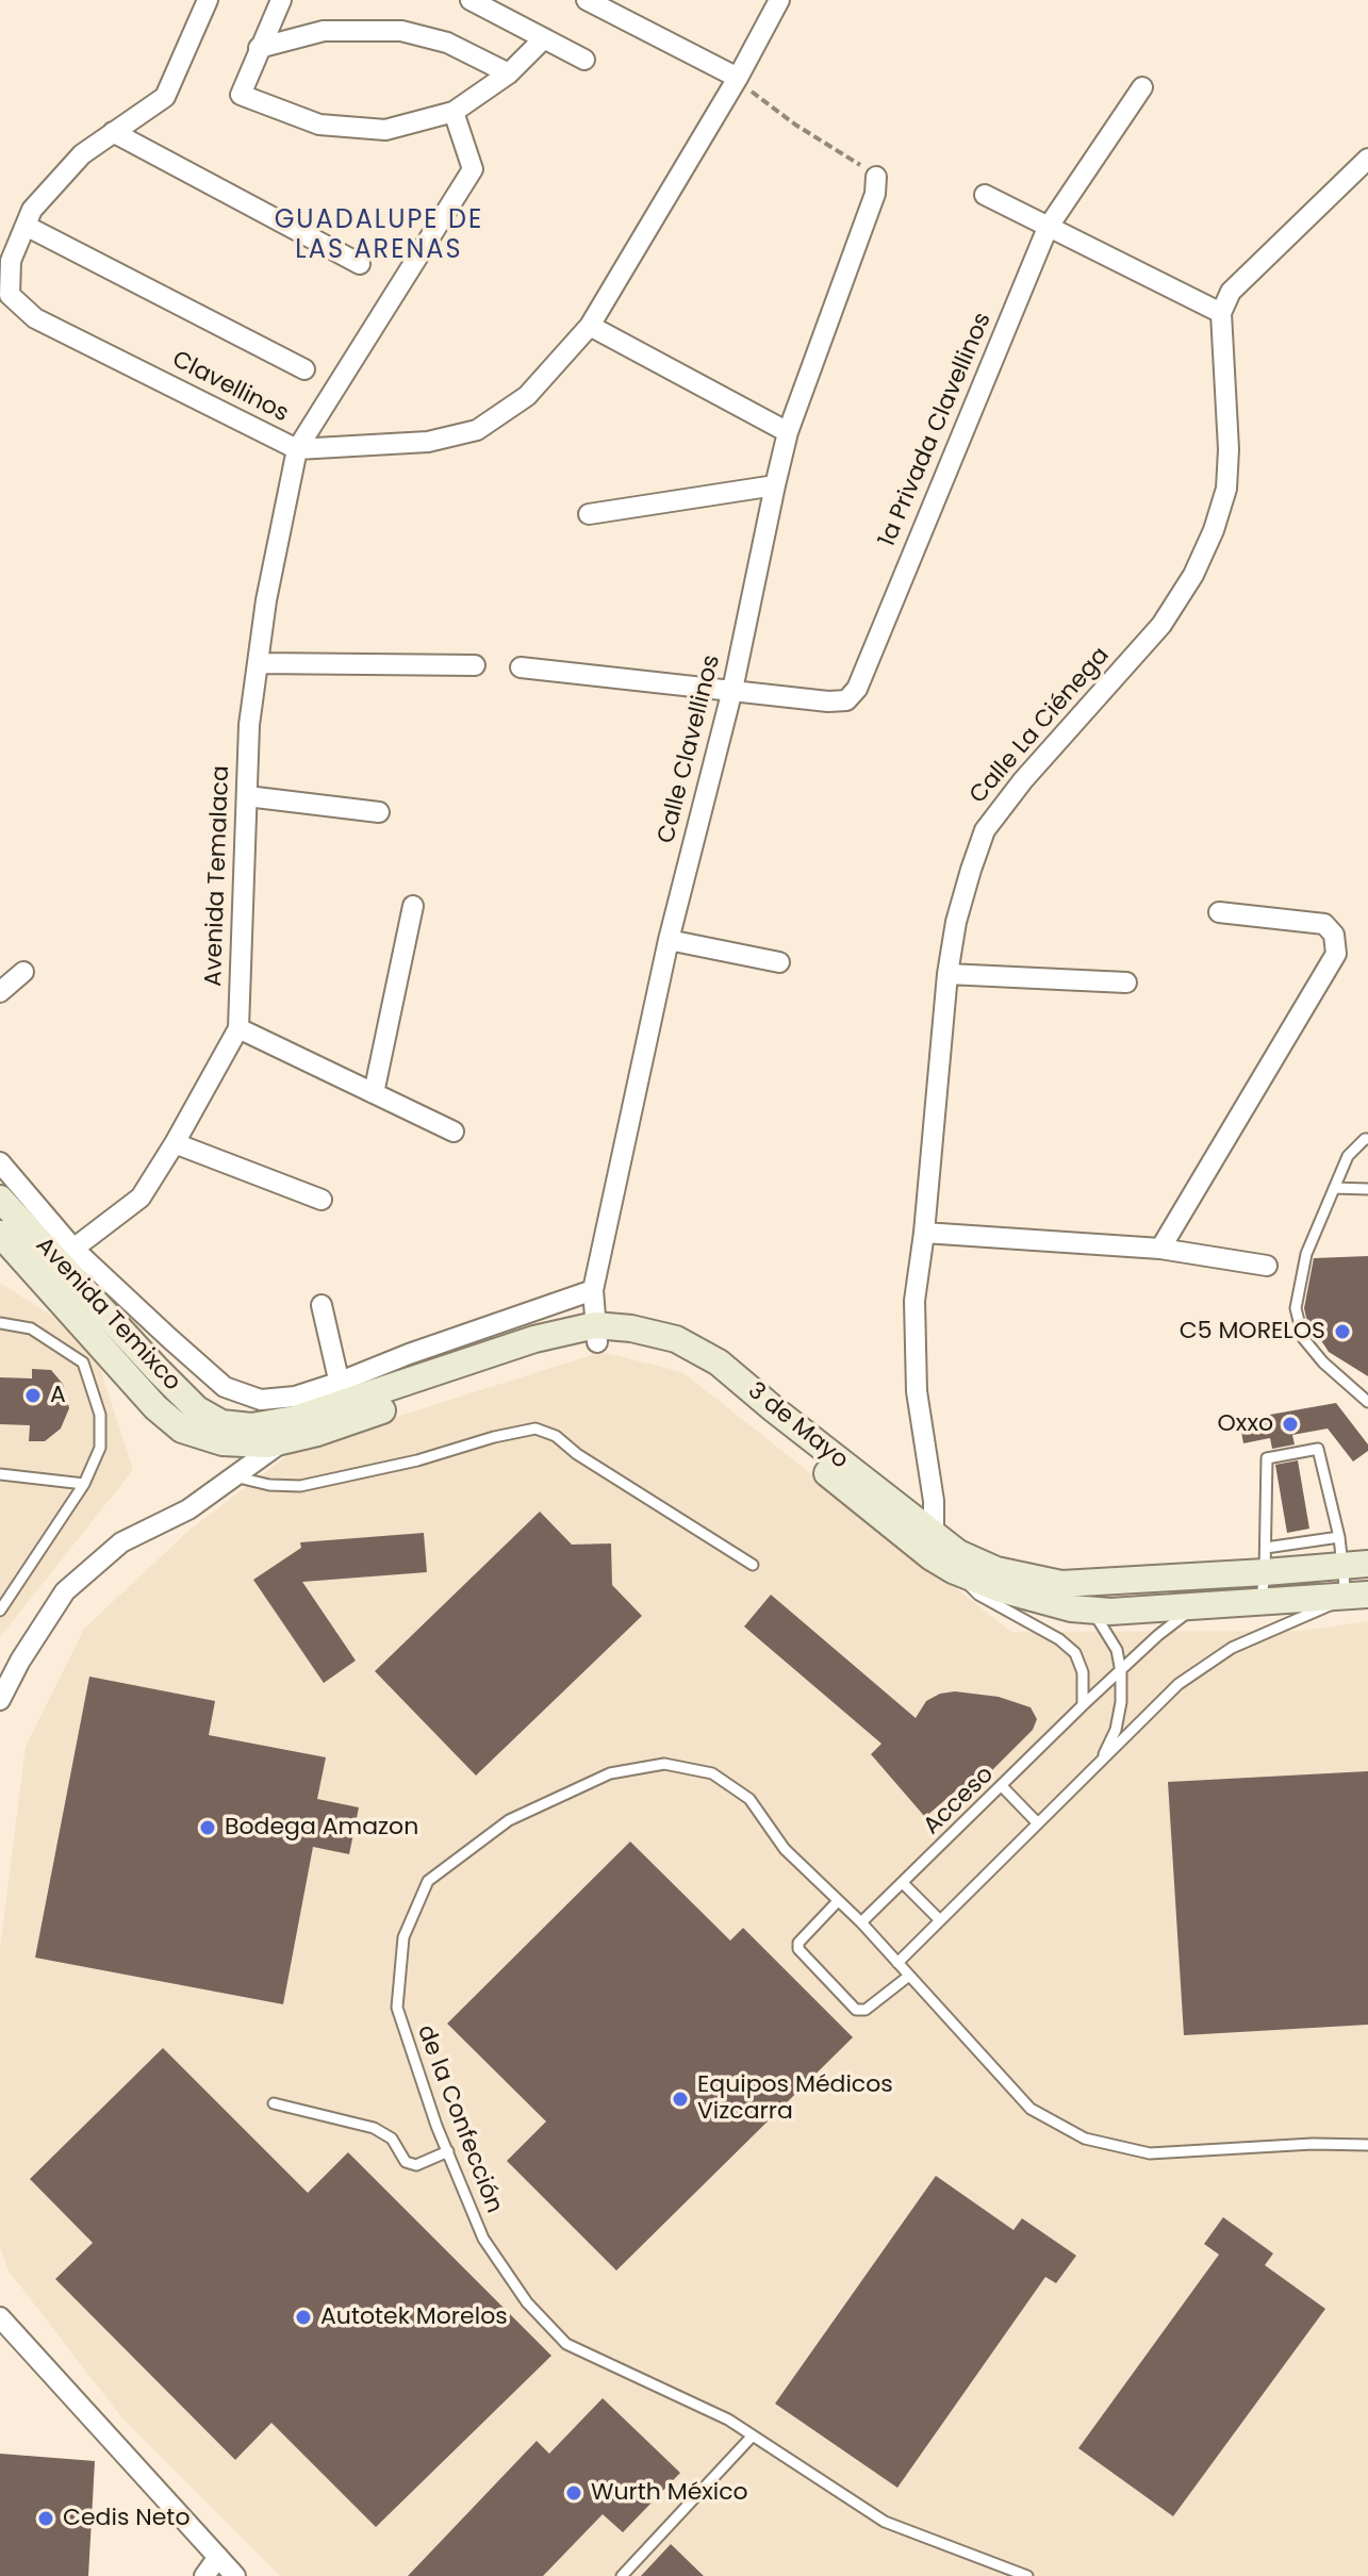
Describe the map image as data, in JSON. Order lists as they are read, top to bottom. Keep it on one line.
{"streets":{"main road":["Avenida Temixco","3 de Mayo"],"street":["Clavellinos","1a Privada Clavellinos","Calle La Ciénega","Calle Clavellinos","Avenida Temalaca"],"lane":["Acceso","de la Confección"]},"crossings":[["Clavellinos","Avenida Temalaca"],["1a Privada Clavellinos","Calle Clavellinos"],["Calle La Ciénega","3 de Mayo"],["Calle Clavellinos","3 de Mayo"],["Avenida Temixco","3 de Mayo"],["Acceso","de la Confección"]],"districts":["GUADALUPE DE LAS ARENAS"],"places":["C5 MORELOS","A","Oxxo","Bodega Amazon","Equipos Médicos Vizcarra","Autotek Morelos","Wurth México","Cedis Neto"]}
